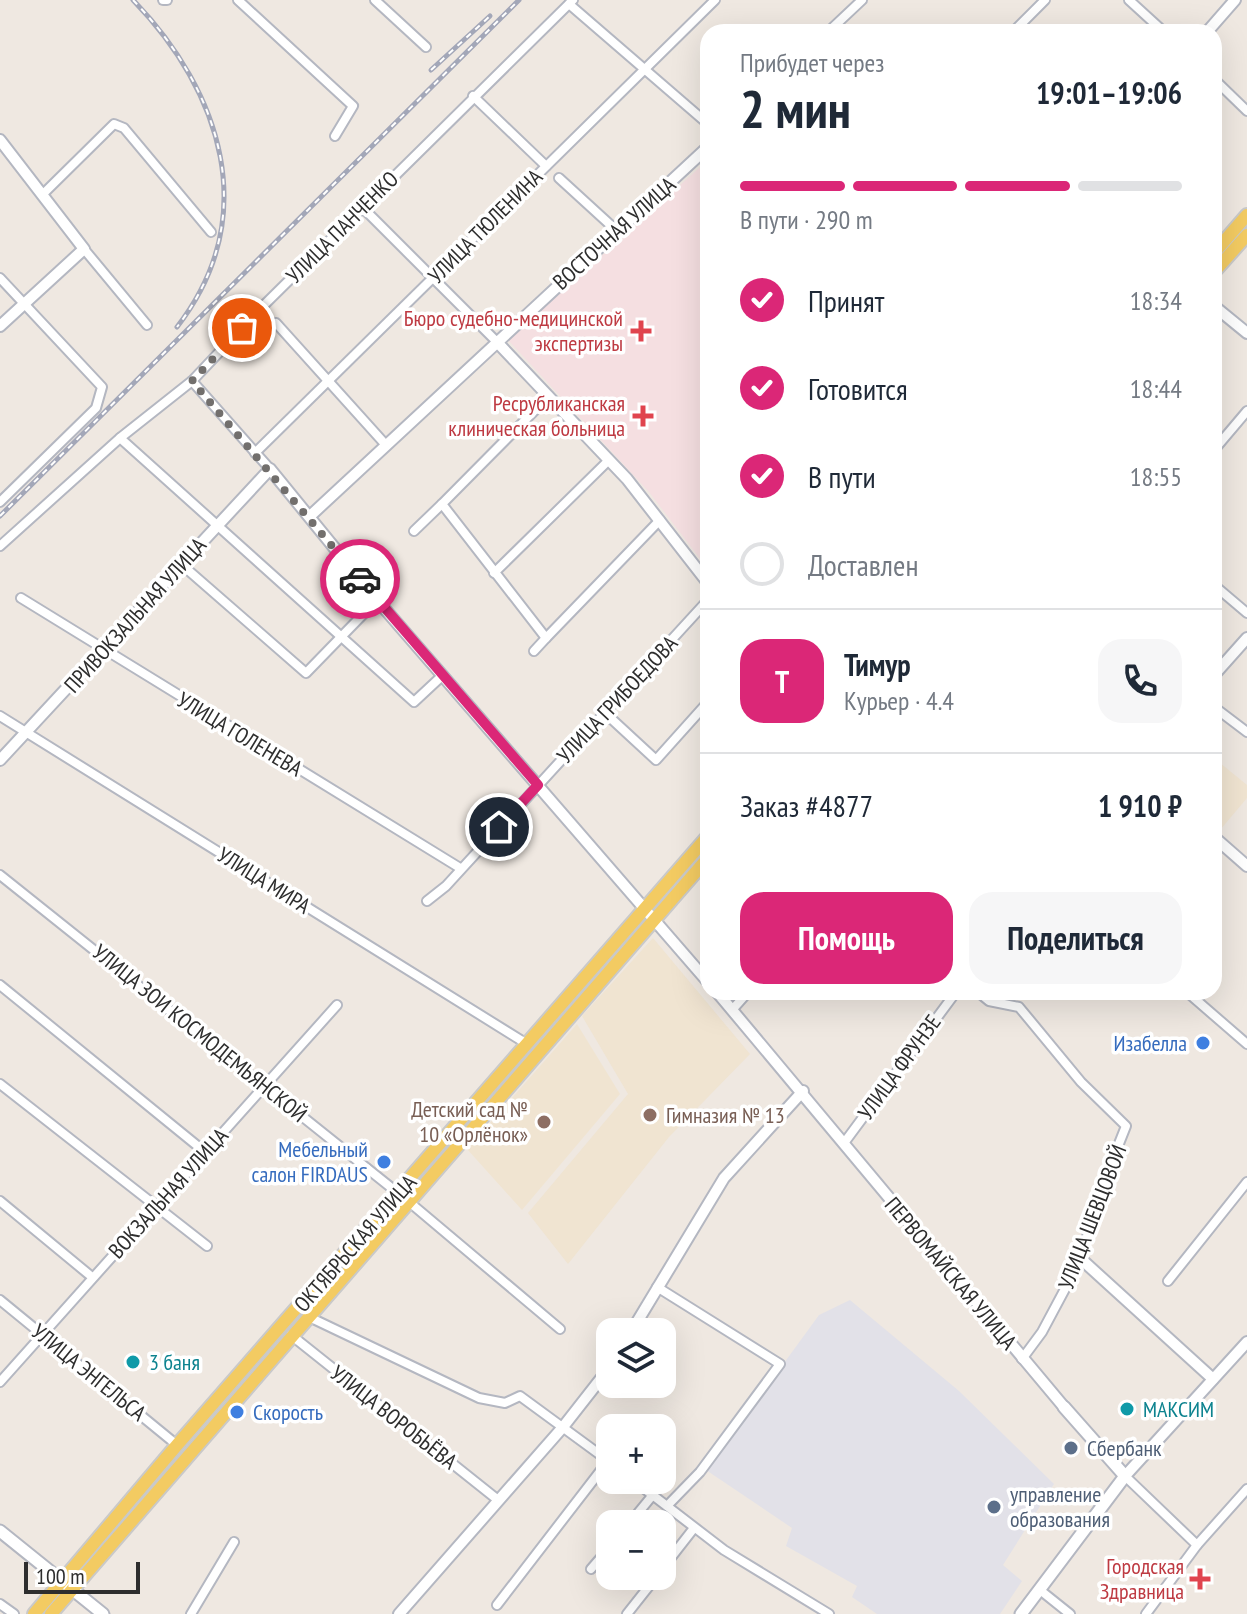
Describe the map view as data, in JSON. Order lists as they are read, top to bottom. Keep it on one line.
{"streets":{"main road":["ОКТЯБРЬСКАЯ УЛИЦА","ПЕРВОМАЙСКАЯ УЛИЦА"],"street":["УЛИЦА ТЮЛЕНИНА","УЛИЦА ПАНЧЕНКО","ВОСТОЧНАЯ УЛИЦА","ПРИВОКЗАЛЬНАЯ УЛИЦА","УЛИЦА ГРИБОЕДОВА","УЛИЦА ГОЛЕНЕВА","УЛИЦА МИРА","УЛИЦА ЗОИ КОСМОДЕМЬЯНСКОЙ","УЛИЦА ФРУНЗЕ","ВОКЗАЛЬНАЯ УЛИЦА","УЛИЦА ШЕВЦОВОЙ","УЛИЦА ЭНГЕЛЬСА","УЛИЦА ВОРОБЬЁВА"]},"crossings":[["ПРИВОКЗАЛЬНАЯ УЛИЦА","УЛИЦА ГОЛЕНЕВА"],["ПРИВОКЗАЛЬНАЯ УЛИЦА","УЛИЦА МИРА"],["УЛИЦА ГРИБОЕДОВА","УЛИЦА ГОЛЕНЕВА"],["УЛИЦА МИРА","ОКТЯБРЬСКАЯ УЛИЦА"],["УЛИЦА ЗОИ КОСМОДЕМЬЯНСКОЙ","ВОКЗАЛЬНАЯ УЛИЦА"],["УЛИЦА ЗОИ КОСМОДЕМЬЯНСКОЙ","ОКТЯБРЬСКАЯ УЛИЦА"],["УЛИЦА ФРУНЗЕ","ПЕРВОМАЙСКАЯ УЛИЦА"],["ВОКЗАЛЬНАЯ УЛИЦА","УЛИЦА ЭНГЕЛЬСА"],["УЛИЦА ШЕВЦОВОЙ","ПЕРВОМАЙСКАЯ УЛИЦА"],["ОКТЯБРЬСКАЯ УЛИЦА","УЛИЦА ЭНГЕЛЬСА"],["ОКТЯБРЬСКАЯ УЛИЦА","УЛИЦА ВОРОБЬЁВА"]],"places":{"health":["Бюро судебно-медицинской экспертизы","Ресрубликанская клиническая больница","Городская Здравница"],"other":["Изабелла","Гимназия № 13","Детский сад № 10 «Орлёнок»","Мебельный салон FIRDAUS","3 баня","МАКСИМ","Скорость","Сбербанк","управление образования"]},"scale_bar":"100 m","page":{"heading":["2 мин","Прибудет через","19:01–19:06"],"panel":["Тимур","Курьер · 4.4","Заказ #4877","1 910 ₽"],"bar":"В пути · 290 m","list":[["Принят","18:34"],["Готовится","18:44"],["В пути","18:55"],"Доставлен"],"round":"Т","buttons":["Помощь","Поделиться"],"map_buttons":["+","−"],"scale":"100 m"}}
